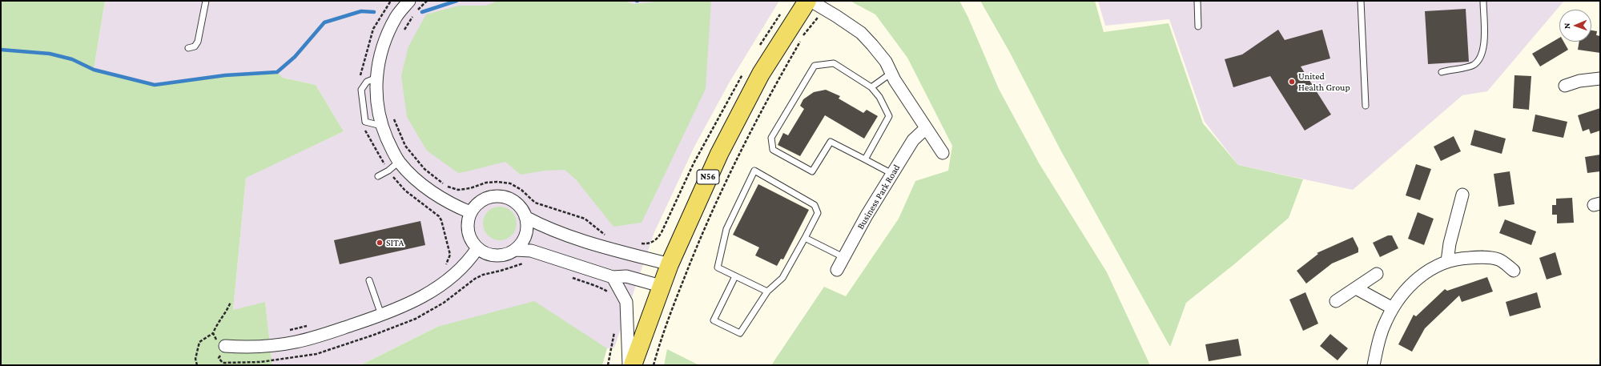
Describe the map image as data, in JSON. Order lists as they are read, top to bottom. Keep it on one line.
{"streets":{"main road":["N56"],"street":["Business Park Road"]},"places":["United Health Group","SITA"],"north":"left"}
